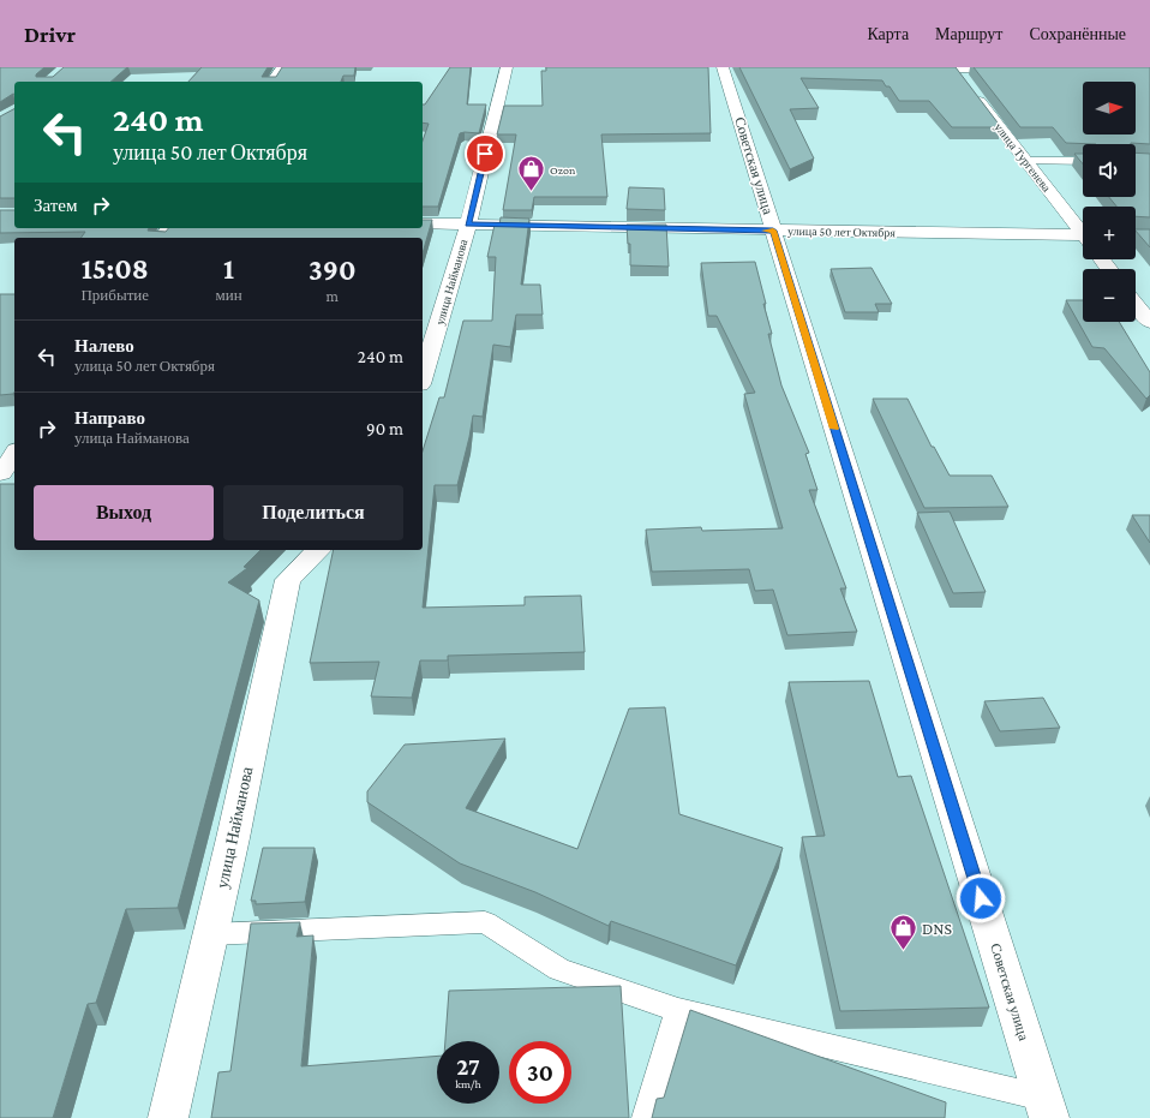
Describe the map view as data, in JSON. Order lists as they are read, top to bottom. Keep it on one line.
{"streets":{"street":["улица Тургенева","Советская улица","улица 50 лет Октября","улица Найманова"]},"crossings":[["Советская улица","улица 50 лет Октября"],["улица 50 лет Октября","улица Найманова"]],"places":{"shop":["Ozon","DNS"]},"north":"right","page":{"header":"Drivr","nav":["Карта","Маршрут","Сохранённые"],"map_buttons":["+","−"],"turn":["240 m","улица 50 лет Октября"],"then":"Затем","eta":["15:08","Прибытие","1","мин","390","m"],"list":[{"name":"Налево","note":"улица 50 лет Октября","value":"240 m"},{"name":"Направо","note":"улица Найманова","value":"90 m"}],"buttons":["Выход","Поделиться"],"speed":"27 km/h","limit":"30"}}
